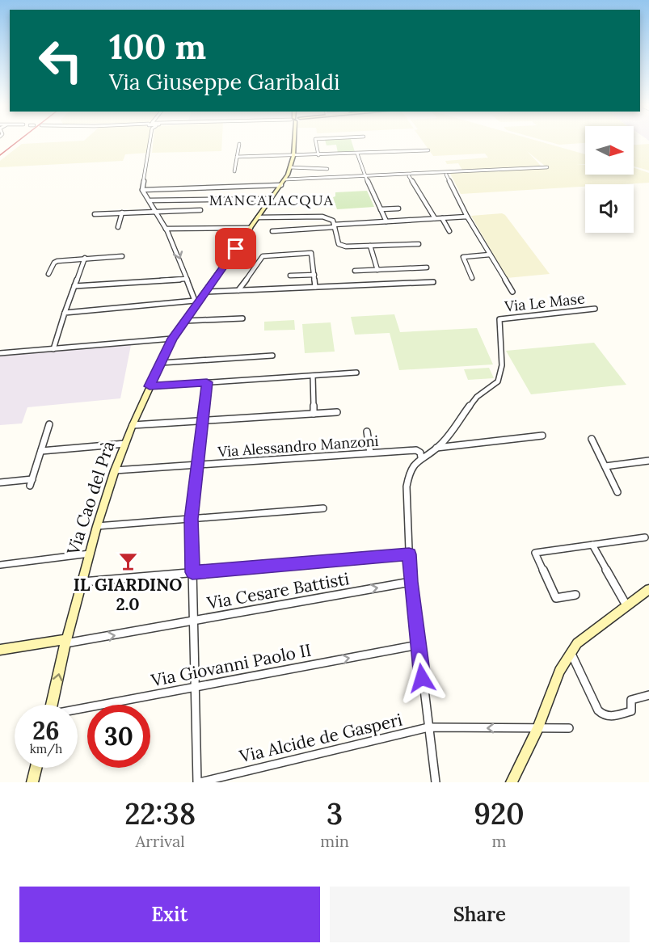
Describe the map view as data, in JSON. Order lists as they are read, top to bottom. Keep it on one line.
{"streets":{"main road":["Via Cao del Prà"],"street":["Via Le Mase","Via Alessandro Manzoni","Via Cesare Battisti","Via Giovanni Paolo II","Via Alcide de Gasperi"]},"crossings":[["Via Le Mase","Via Alessandro Manzoni"],["Via Alessandro Manzoni","Via Cao del Prà"],["Via Cao del Prà","Via Cesare Battisti"]],"one_way":["Via Giovanni Paolo II"],"districts":["MANCALACQUA"],"places":{"bar":["IL GIARDINO 2.0"]},"north":"right","page":{"turn":["100 m","Via Giuseppe Garibaldi"],"speed":"26 km/h","limit":"30","eta":["22:38","Arrival","3","min","920","m"],"buttons":["Exit","Share"]}}
